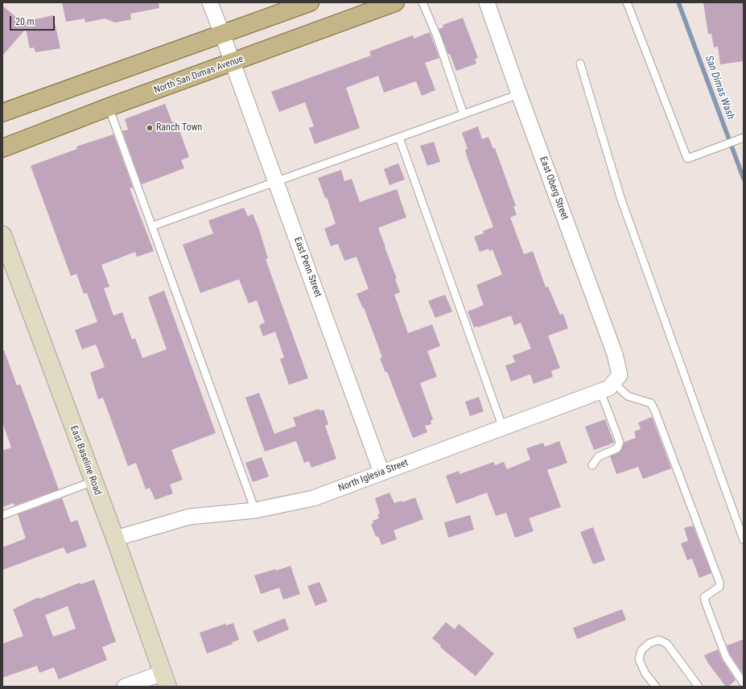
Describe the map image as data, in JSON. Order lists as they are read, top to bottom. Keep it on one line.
{"streets":{"main road":["North San Dimas Avenue","East Baseline Road"],"street":["East Oberg Street","East Penn Street","North Iglesia Street"]},"crossings":[["North San Dimas Avenue","East Penn Street"],["East Oberg Street","North Iglesia Street"],["East Penn Street","North Iglesia Street"],["East Baseline Road","North Iglesia Street"]],"water":["San Dimas Wash"],"places":["Ranch Town"],"scale_bar":"20 m"}
